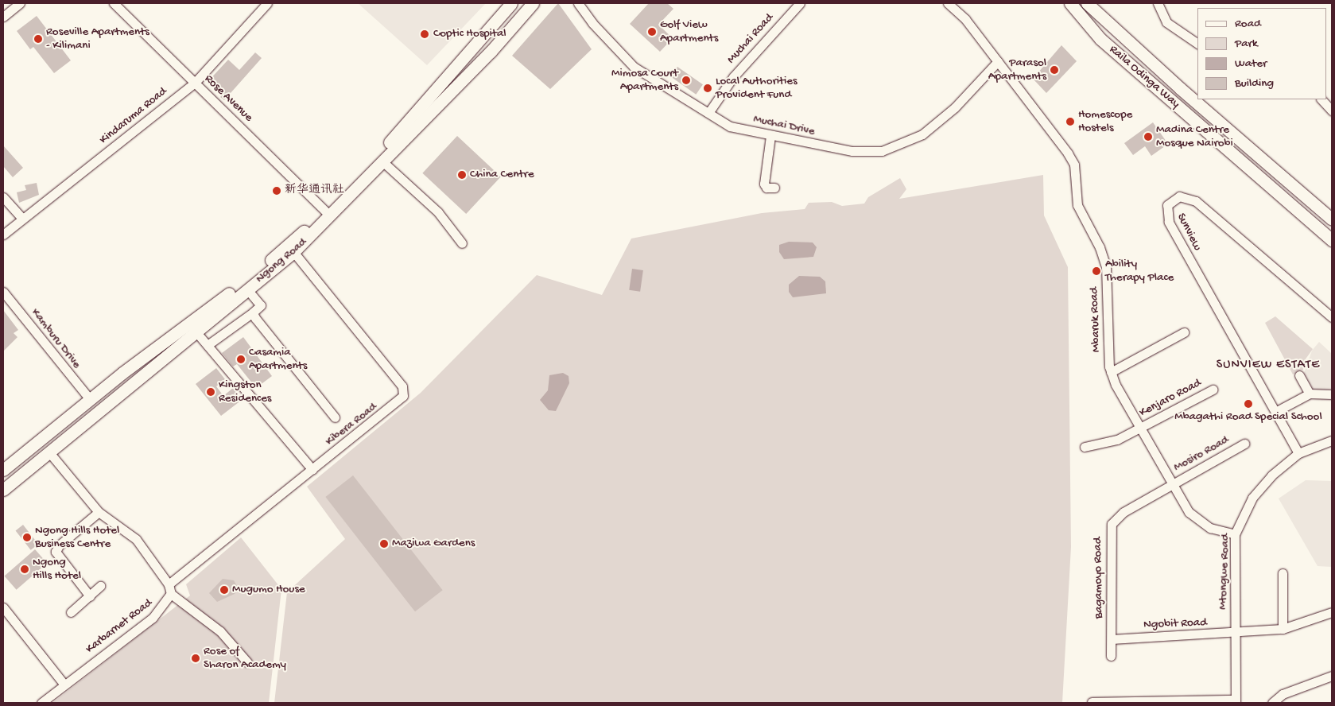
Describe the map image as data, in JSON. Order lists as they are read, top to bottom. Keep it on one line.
{"streets":{"main road":["Raila Odinga Way","Ngong Road"],"street":["Muchai Road","Rose Avenue","Kindaruma Road","Muchai Drive","Sunview","Mbaruk Road","Kamburu Drive","Kenjaro Road","Kibera Road","Mosiro Road","Mtongwe Road","Bagamoyo Road","Ngobit Road","Karbarnet Road"]},"crossings":[["Muchai Road","Muchai Drive"],["Rose Avenue","Kindaruma Road"],["Rose Avenue","Ngong Road"],["Muchai Drive","Mbaruk Road"],["Sunview","Mtongwe Road"],["Ngong Road","Kamburu Drive"],["Ngong Road","Kibera Road"],["Mbaruk Road","Kenjaro Road"],["Mbaruk Road","Mosiro Road"],["Mbaruk Road","Mtongwe Road"],["Mbaruk Road","Bagamoyo Road"],["Mosiro Road","Bagamoyo Road"],["Mtongwe Road","Ngobit Road"],["Bagamoyo Road","Ngobit Road"]],"districts":["SUNVIEW ESTATE"],"places":["Golf View Apartments","Coptic Hospital","Roseville Apartments - Kilimani","Parasol Apartments","Mimosa Court Apartments","Local Authorities Provident Fund","Homescope Hostels","Madina Centre Mosque Nairobi","China Centre","新华通讯社","Ability Therapy Place","Casamia Apartments","Kingston Residences","Mbagathi Road Special School","Ngong Hills Hotel Business Centre","Maziwa Gardens","Ngong Hills Hotel","Mugumo House","Rose of Sharon Academy"],"legend":["Road","Park","Water","Building"]}
